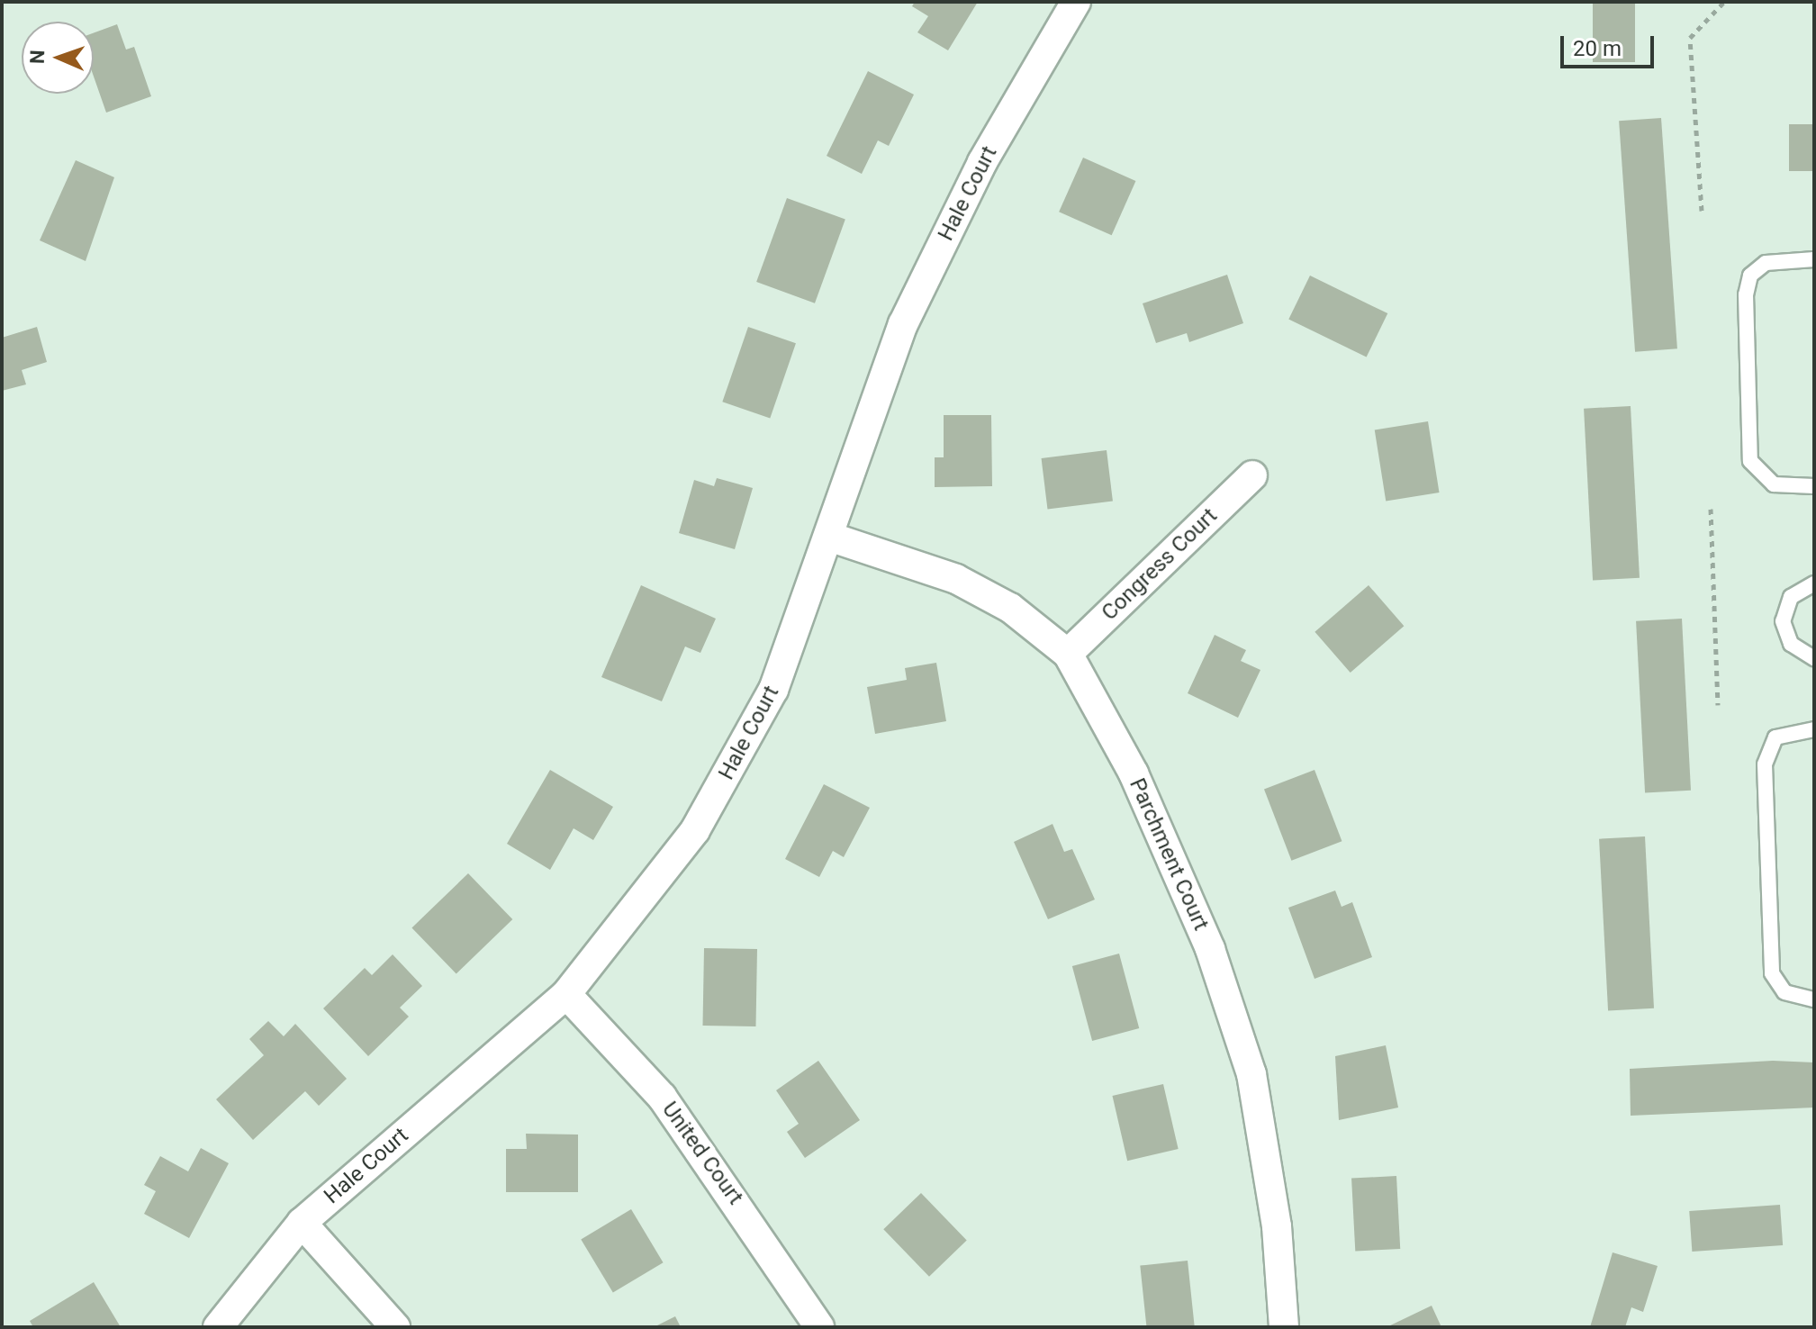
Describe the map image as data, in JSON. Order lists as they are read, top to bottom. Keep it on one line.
{"streets":{"street":["Hale Court","Congress Court","Parchment Court","United Court"]},"crossings":[["Hale Court","Parchment Court"],["Hale Court","United Court"],["Congress Court","Parchment Court"]],"scale_bar":"20 m","north":"left"}
